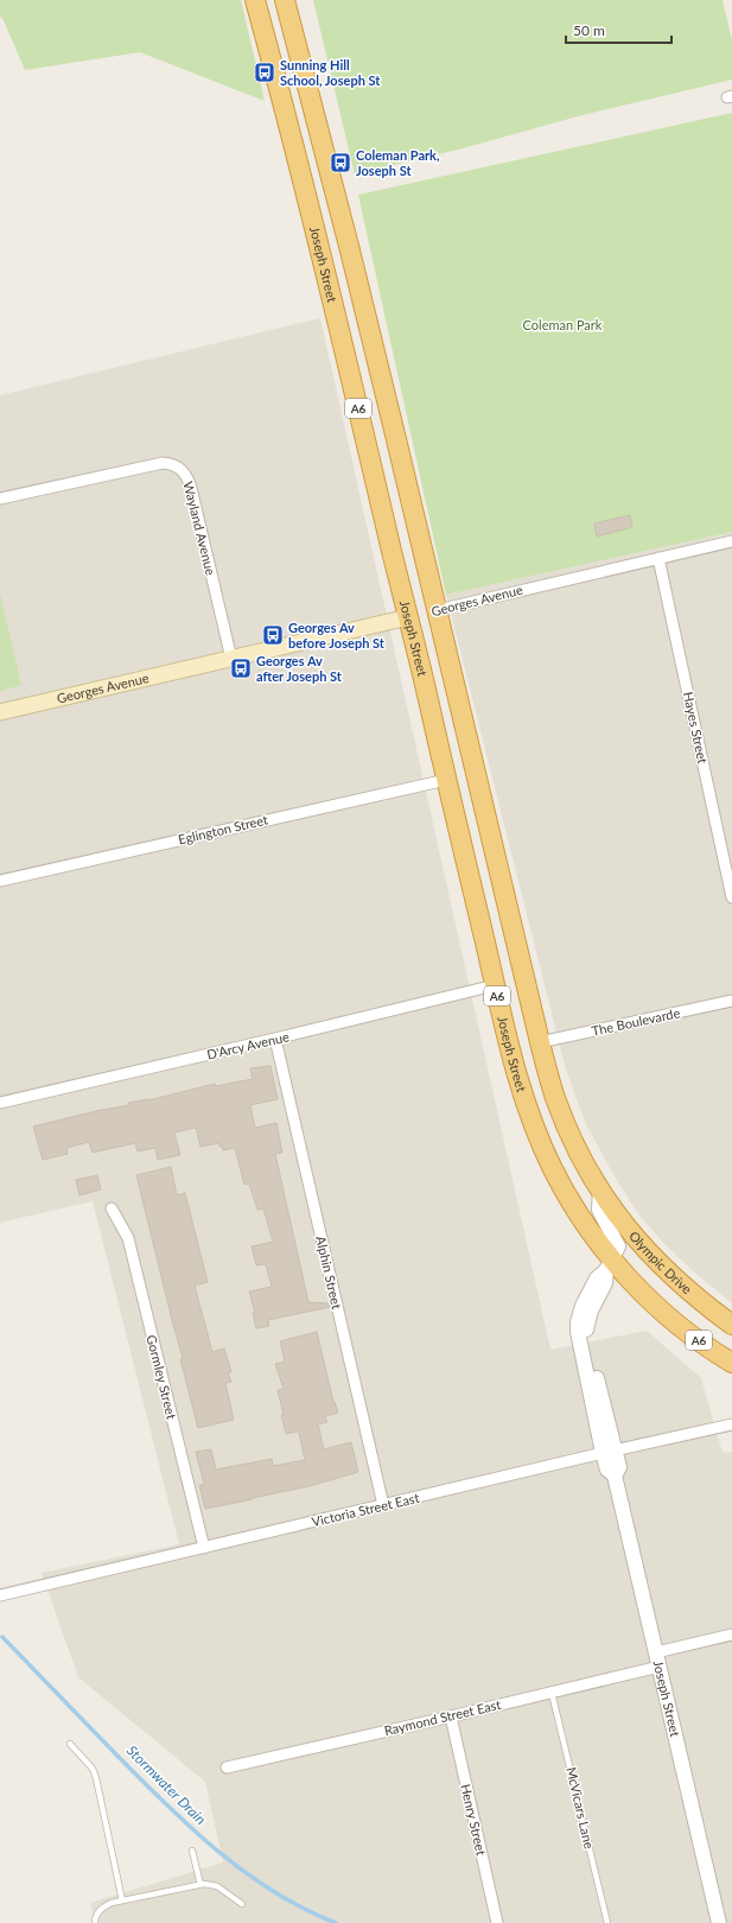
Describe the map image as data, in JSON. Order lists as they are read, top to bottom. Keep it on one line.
{"streets":{"highway":["Joseph Street","A6","Georges Avenue","Olympic Drive"],"street":["Wayland Avenue","Hayes Street","Eglington Street","The Boulevarde","D'Arcy Avenue","Alphin Street","Gormley Street","Victoria Street East","Raymond Street East","Henry Street"],"lane":["McVicars Lane"]},"crossings":[["Joseph Street","A6"],["Joseph Street","Georges Avenue"],["Joseph Street","Eglington Street"],["Joseph Street","D'Arcy Avenue"],["Joseph Street","Victoria Street East"],["Joseph Street","Raymond Street East"],["A6","Georges Avenue"],["A6","The Boulevarde"],["A6","Olympic Drive"],["Wayland Avenue","Georges Avenue"],["Georges Avenue","Hayes Street"],["D'Arcy Avenue","Alphin Street"],["Alphin Street","Victoria Street East"],["Gormley Street","Victoria Street East"],["Raymond Street East","McVicars Lane"],["Raymond Street East","Henry Street"]],"water":["Stormwater Drain"],"parks":["Coleman Park"],"places":{"bus stop":["Sunning Hill School, Joseph St","Coleman Park, Joseph St","Georges Av before Joseph St","Georges Av after Joseph St"]},"scale_bar":"50 m"}
